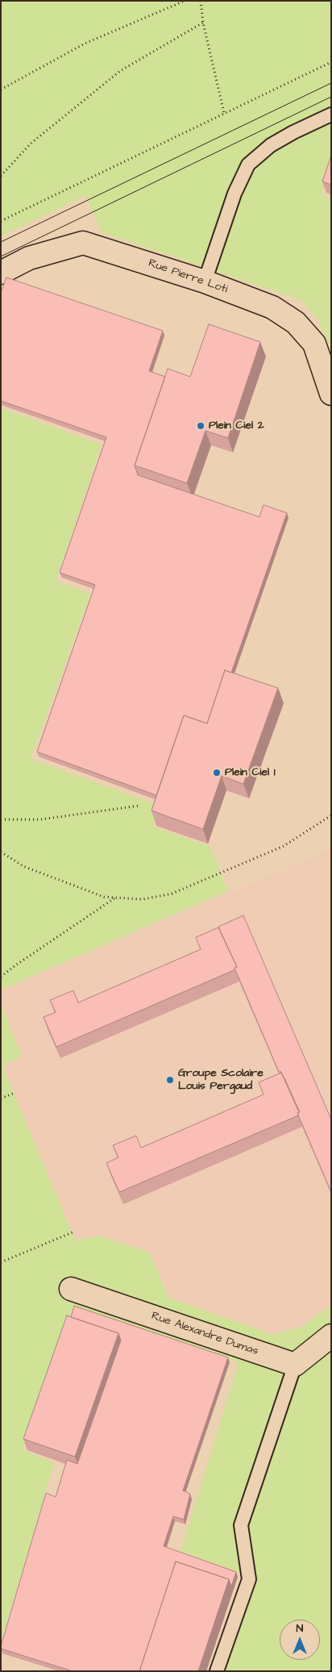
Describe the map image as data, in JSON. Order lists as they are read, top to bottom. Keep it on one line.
{"streets":{"street":["Rue Pierre Loti","Rue Alexandre Dumas"]},"places":["Plein Ciel 2","Plein Ciel 1","Groupe Scolaire Louis Pergaud"],"north":"top"}
